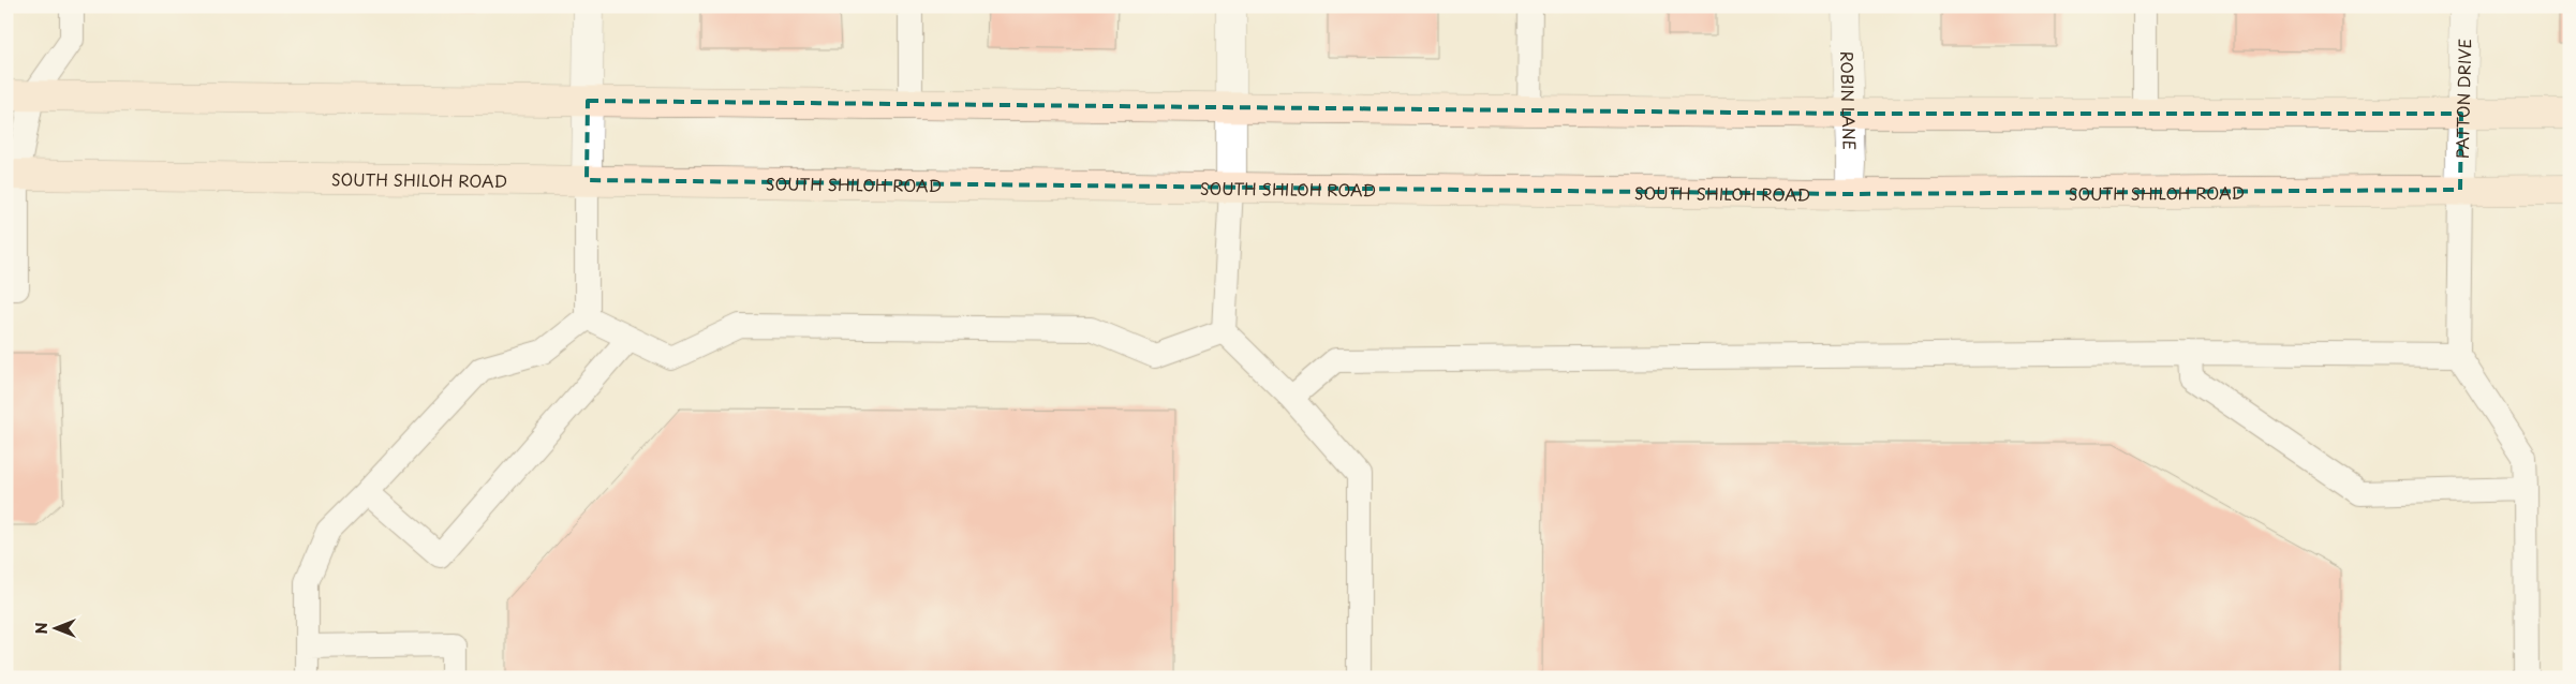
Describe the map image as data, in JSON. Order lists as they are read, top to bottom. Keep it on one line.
{"streets":{"main road":["SOUTH SHILOH ROAD"],"street":["PATTON DRIVE","ROBIN LANE"]},"crossings":[["PATTON DRIVE","SOUTH SHILOH ROAD"],["ROBIN LANE","SOUTH SHILOH ROAD"]],"north":"left"}
